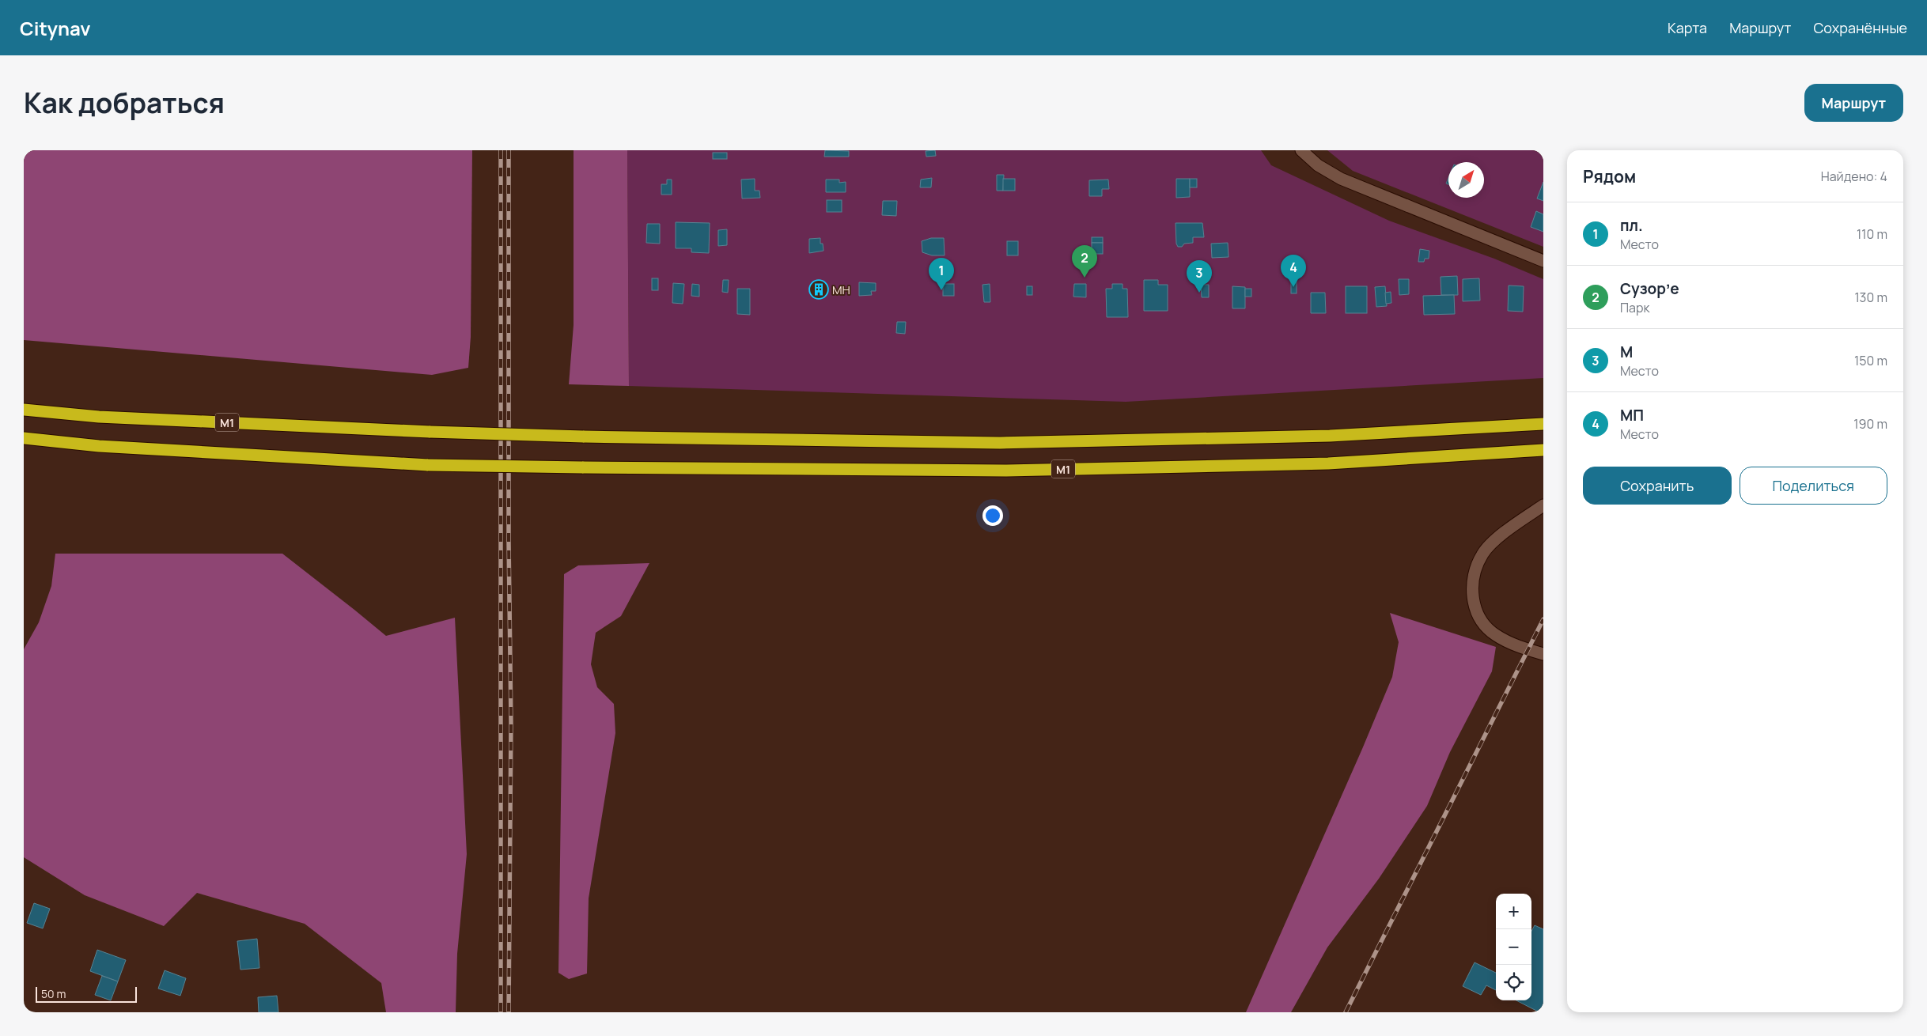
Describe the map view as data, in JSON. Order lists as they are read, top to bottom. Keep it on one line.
{"streets":{"highway":["М1"]},"places":{"building":["МН"]},"scale_bar":"50 m","north":"top right","page":{"header":"Citynav","nav":["Карта","Маршрут","Сохранённые"],"title":"Как добраться","buttons":["Маршрут",["Сохранить","Поделиться"]],"heading":["Рядом","Найдено: 4"],"list":[{"mark":"1","name":"пл.","note":"Место","value":"110 m"},{"mark":"2","name":"Сузорʼе","note":"Парк","value":"130 m"},{"mark":"3","name":"М","note":"Место","value":"150 m"},{"mark":"4","name":"МП","note":"Место","value":"190 m"}],"pins":["2","4","1","3"],"map_buttons":["+","−"],"scale":"50 m"}}
